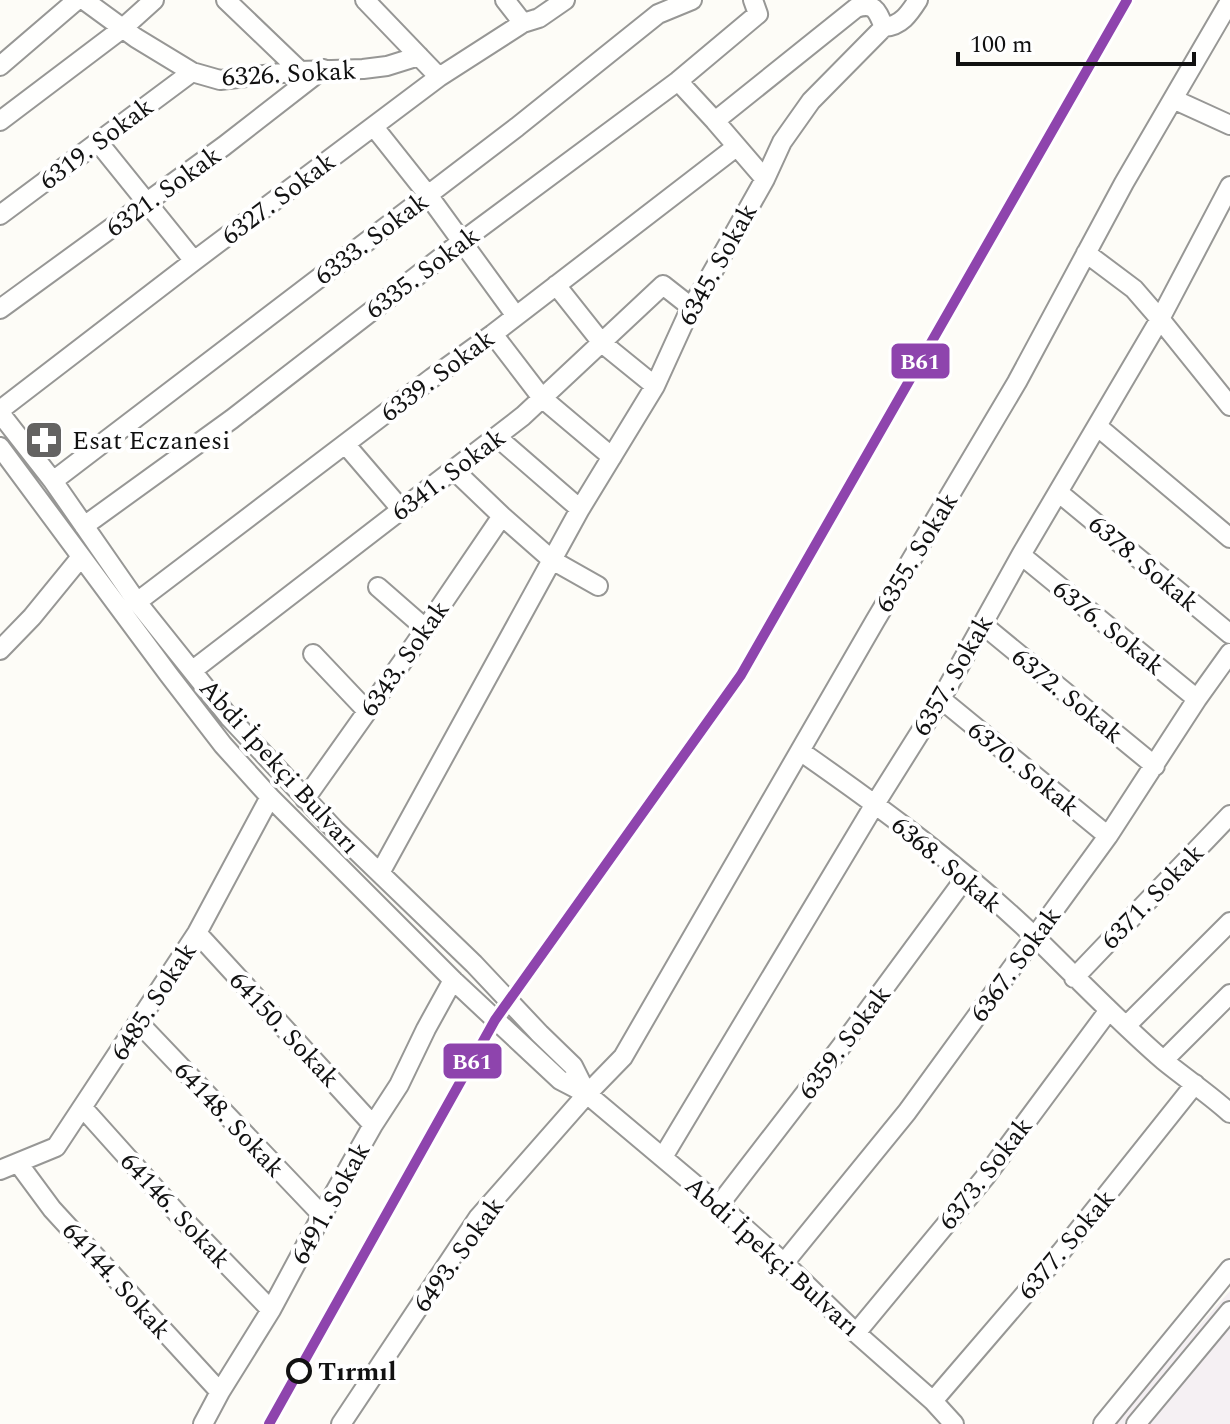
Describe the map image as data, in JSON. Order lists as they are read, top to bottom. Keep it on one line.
{"streets":{"street":["6326. Sokak","6319. Sokak","6321. Sokak","6327. Sokak","6333. Sokak","6345. Sokak","6335. Sokak","6339. Sokak","6341. Sokak","6355. Sokak","6378. Sokak","6376. Sokak","6343. Sokak","6357. Sokak","6372. Sokak","Abdi İpekçi Bulvarı","6370. Sokak","6368. Sokak","6371. Sokak","6367. Sokak","6485. Sokak","64150. Sokak","6359. Sokak","64148. Sokak","6373. Sokak","6491. Sokak","64146. Sokak","6377. Sokak","6493. Sokak","64144. Sokak"]},"crossings":[["6326. Sokak","6319. Sokak"],["6326. Sokak","6321. Sokak"],["6327. Sokak","Abdi İpekçi Bulvarı"],["6333. Sokak","Abdi İpekçi Bulvarı"],["6345. Sokak","6341. Sokak"],["6345. Sokak","Abdi İpekçi Bulvarı"],["6335. Sokak","Abdi İpekçi Bulvarı"],["6339. Sokak","Abdi İpekçi Bulvarı"],["6341. Sokak","Abdi İpekçi Bulvarı"],["6355. Sokak","Abdi İpekçi Bulvarı"],["6355. Sokak","6368. Sokak"],["6355. Sokak","6493. Sokak"],["6378. Sokak","6357. Sokak"],["6376. Sokak","6357. Sokak"],["6376. Sokak","6367. Sokak"],["6343. Sokak","Abdi İpekçi Bulvarı"],["6357. Sokak","6372. Sokak"],["6357. Sokak","Abdi İpekçi Bulvarı"],["6357. Sokak","6370. Sokak"],["6357. Sokak","6368. Sokak"],["6372. Sokak","6367. Sokak"],["Abdi İpekçi Bulvarı","6367. Sokak"],["Abdi İpekçi Bulvarı","6485. Sokak"],["Abdi İpekçi Bulvarı","6359. Sokak"],["Abdi İpekçi Bulvarı","6373. Sokak"],["Abdi İpekçi Bulvarı","6491. Sokak"],["Abdi İpekçi Bulvarı","6377. Sokak"],["Abdi İpekçi Bulvarı","6493. Sokak"],["6370. Sokak","6367. Sokak"],["6368. Sokak","6371. Sokak"],["6368. Sokak","6367. Sokak"],["6368. Sokak","6359. Sokak"],["6368. Sokak","6373. Sokak"],["6368. Sokak","6377. Sokak"],["6485. Sokak","64150. Sokak"],["6485. Sokak","64148. Sokak"],["6485. Sokak","64146. Sokak"],["6485. Sokak","64144. Sokak"],["64150. Sokak","6491. Sokak"],["64148. Sokak","6491. Sokak"],["6491. Sokak","64146. Sokak"],["6491. Sokak","64144. Sokak"]],"places":{"pharmacy":["Esat Eczanesi"],"other":["Tırmıl"]},"lines":["transit line B61"],"scale_bar":"100 m"}
